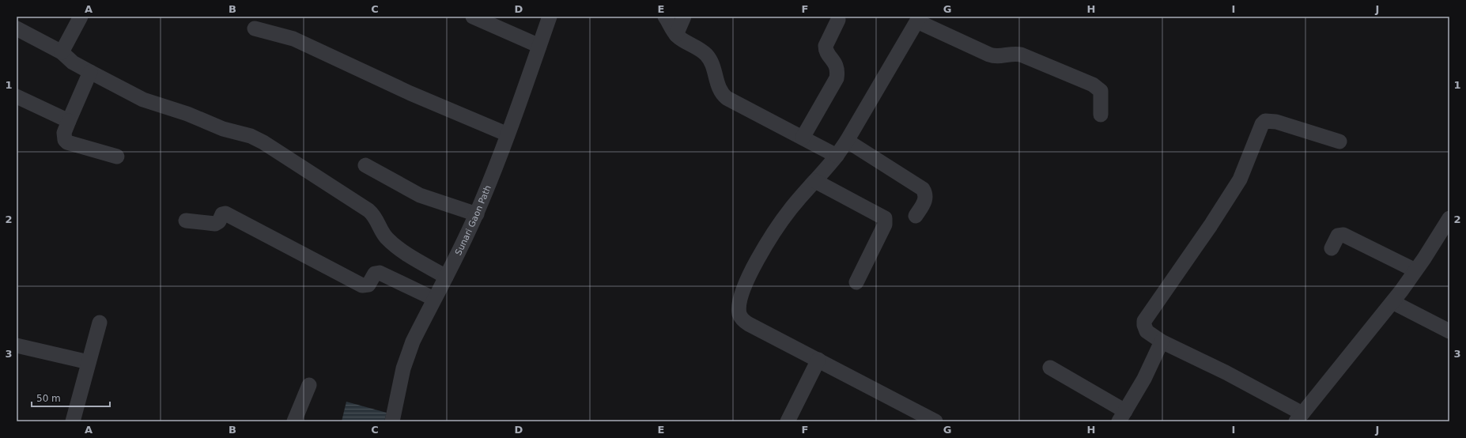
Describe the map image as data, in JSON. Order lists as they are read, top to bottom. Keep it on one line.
{"streets":{"street":["Sunari Gaon Path"]},"scale_bar":"50 m","grid":{"columns":["A","B","C","D","E","F","G","H","I","J"],"rows":["1","2","3"]}}
